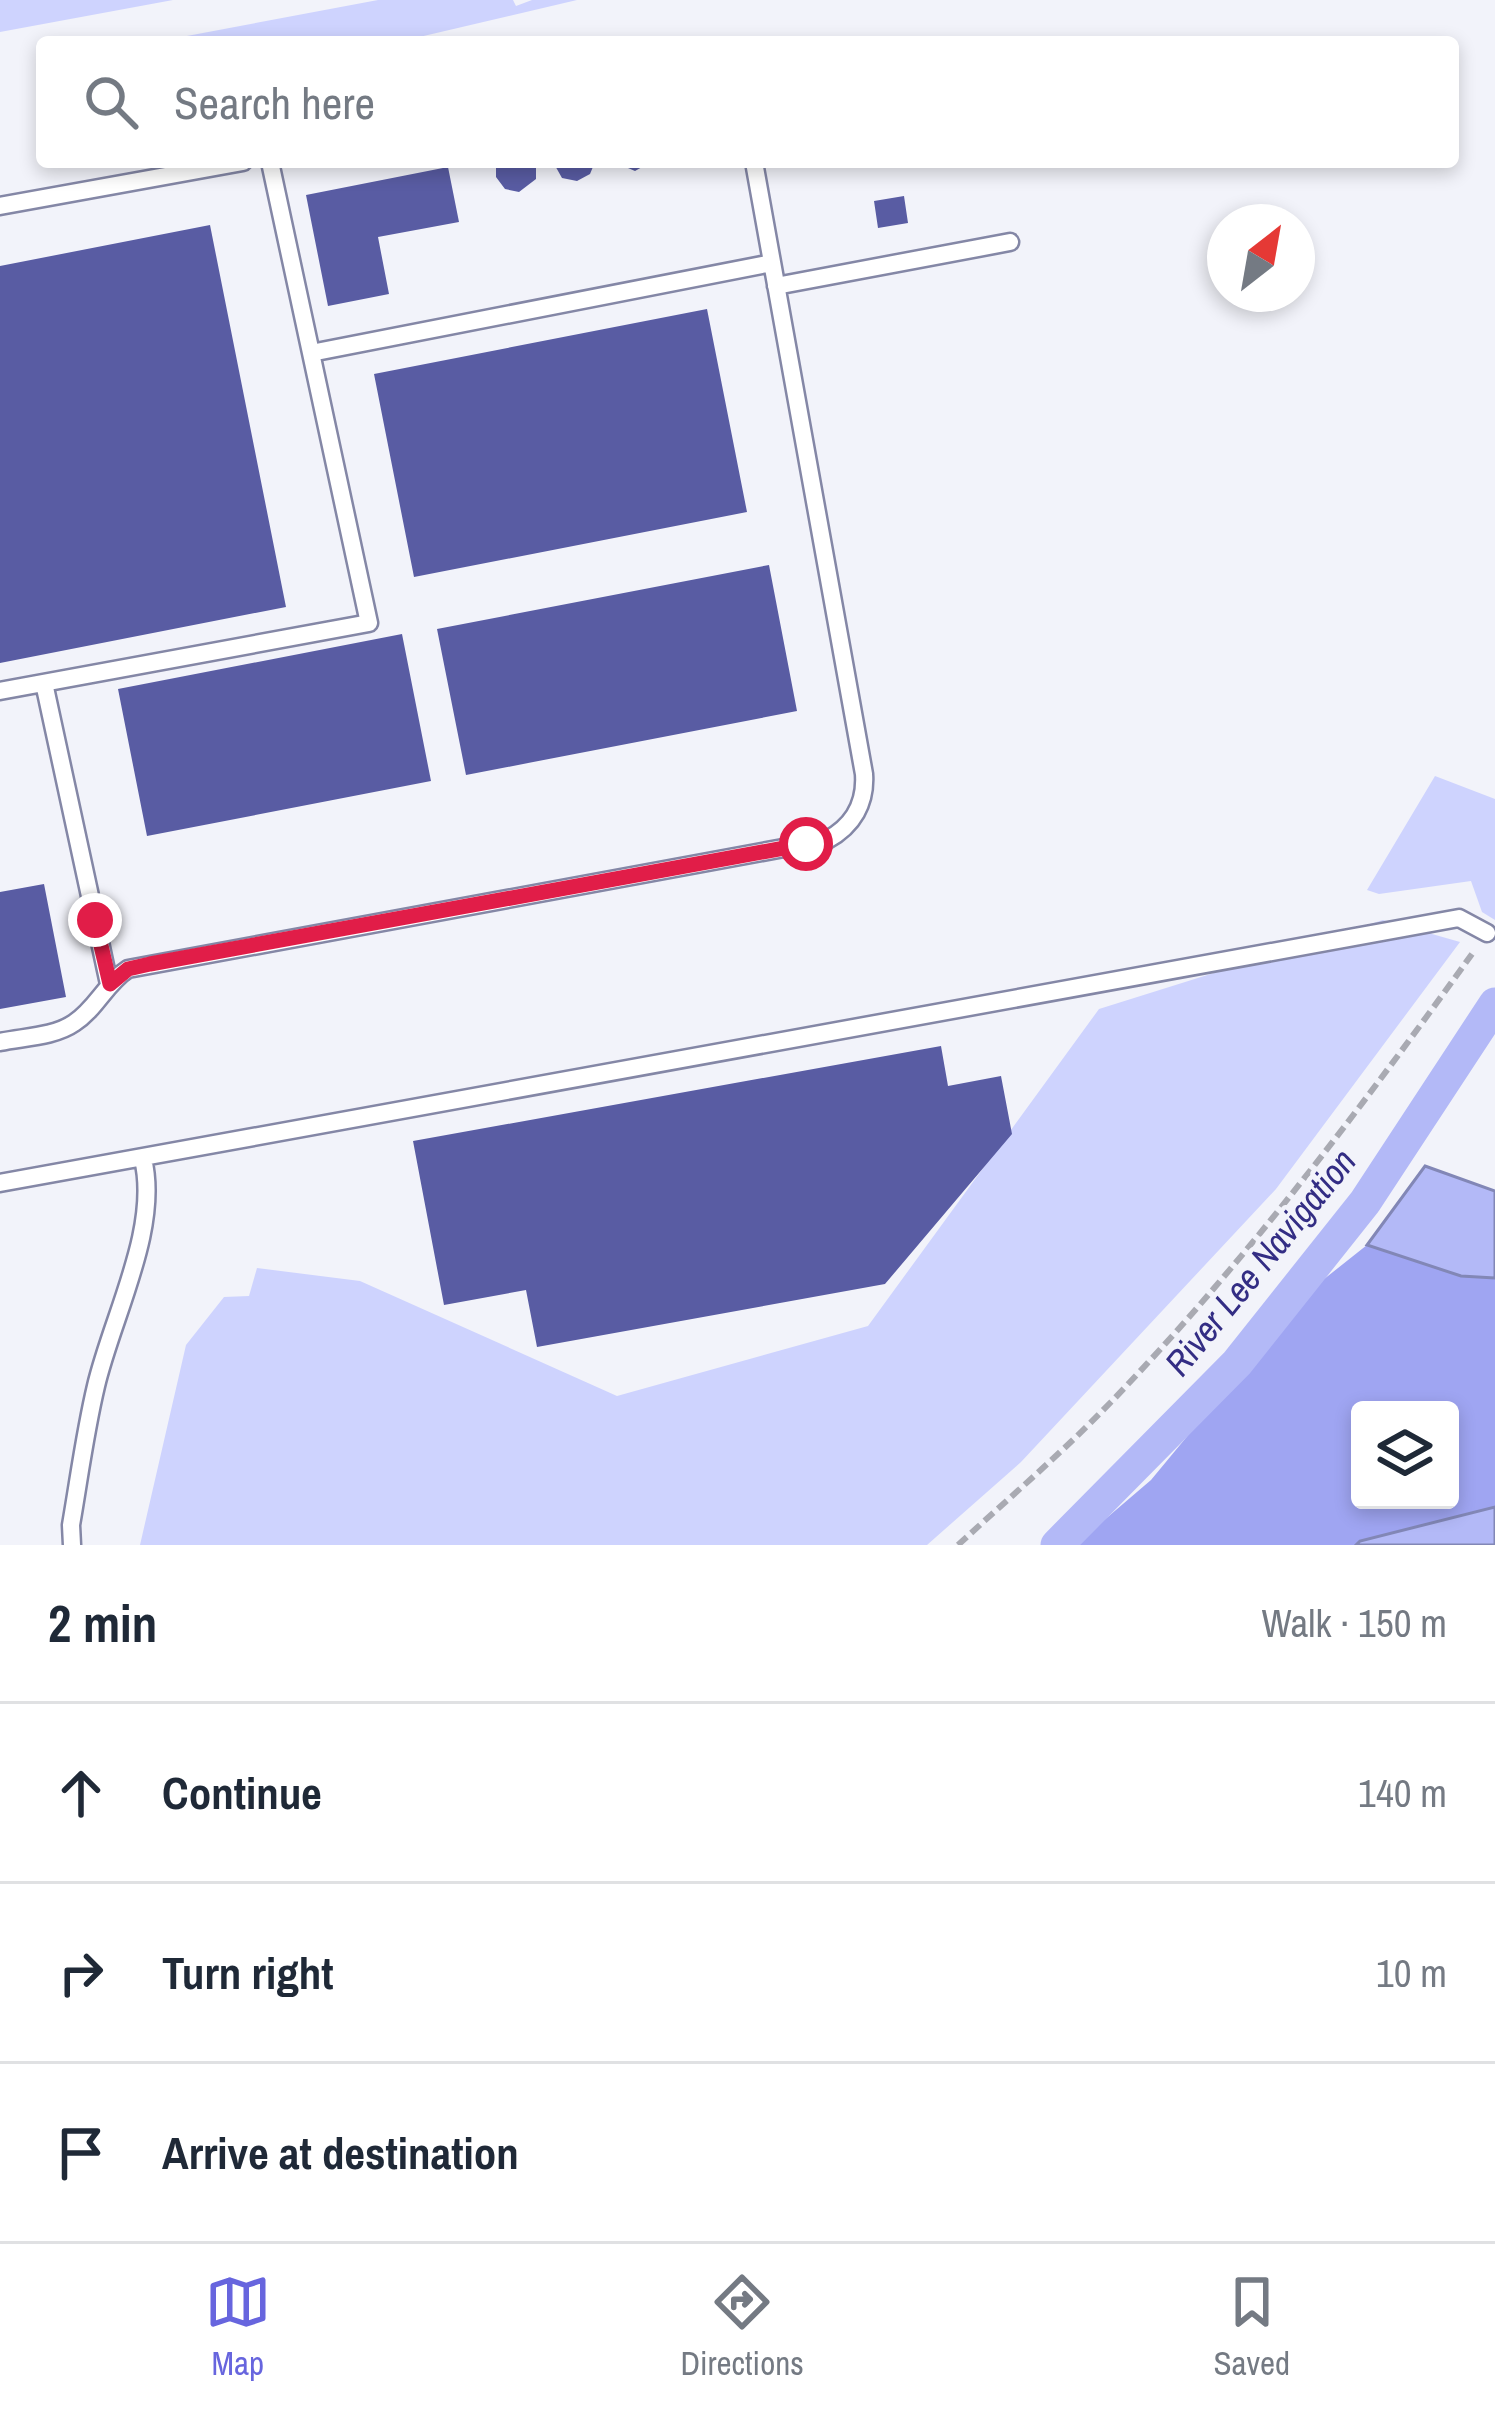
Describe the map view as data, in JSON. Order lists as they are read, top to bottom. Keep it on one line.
{"water":["River Lee Navigation"],"north":"top right","page":{"search":"Search here","heading":["2 min","Walk · 150 m"],"list":[["Continue","140 m"],["Turn right","10 m"],"Arrive at destination"],"nav":["Map","Directions","Saved"]}}
